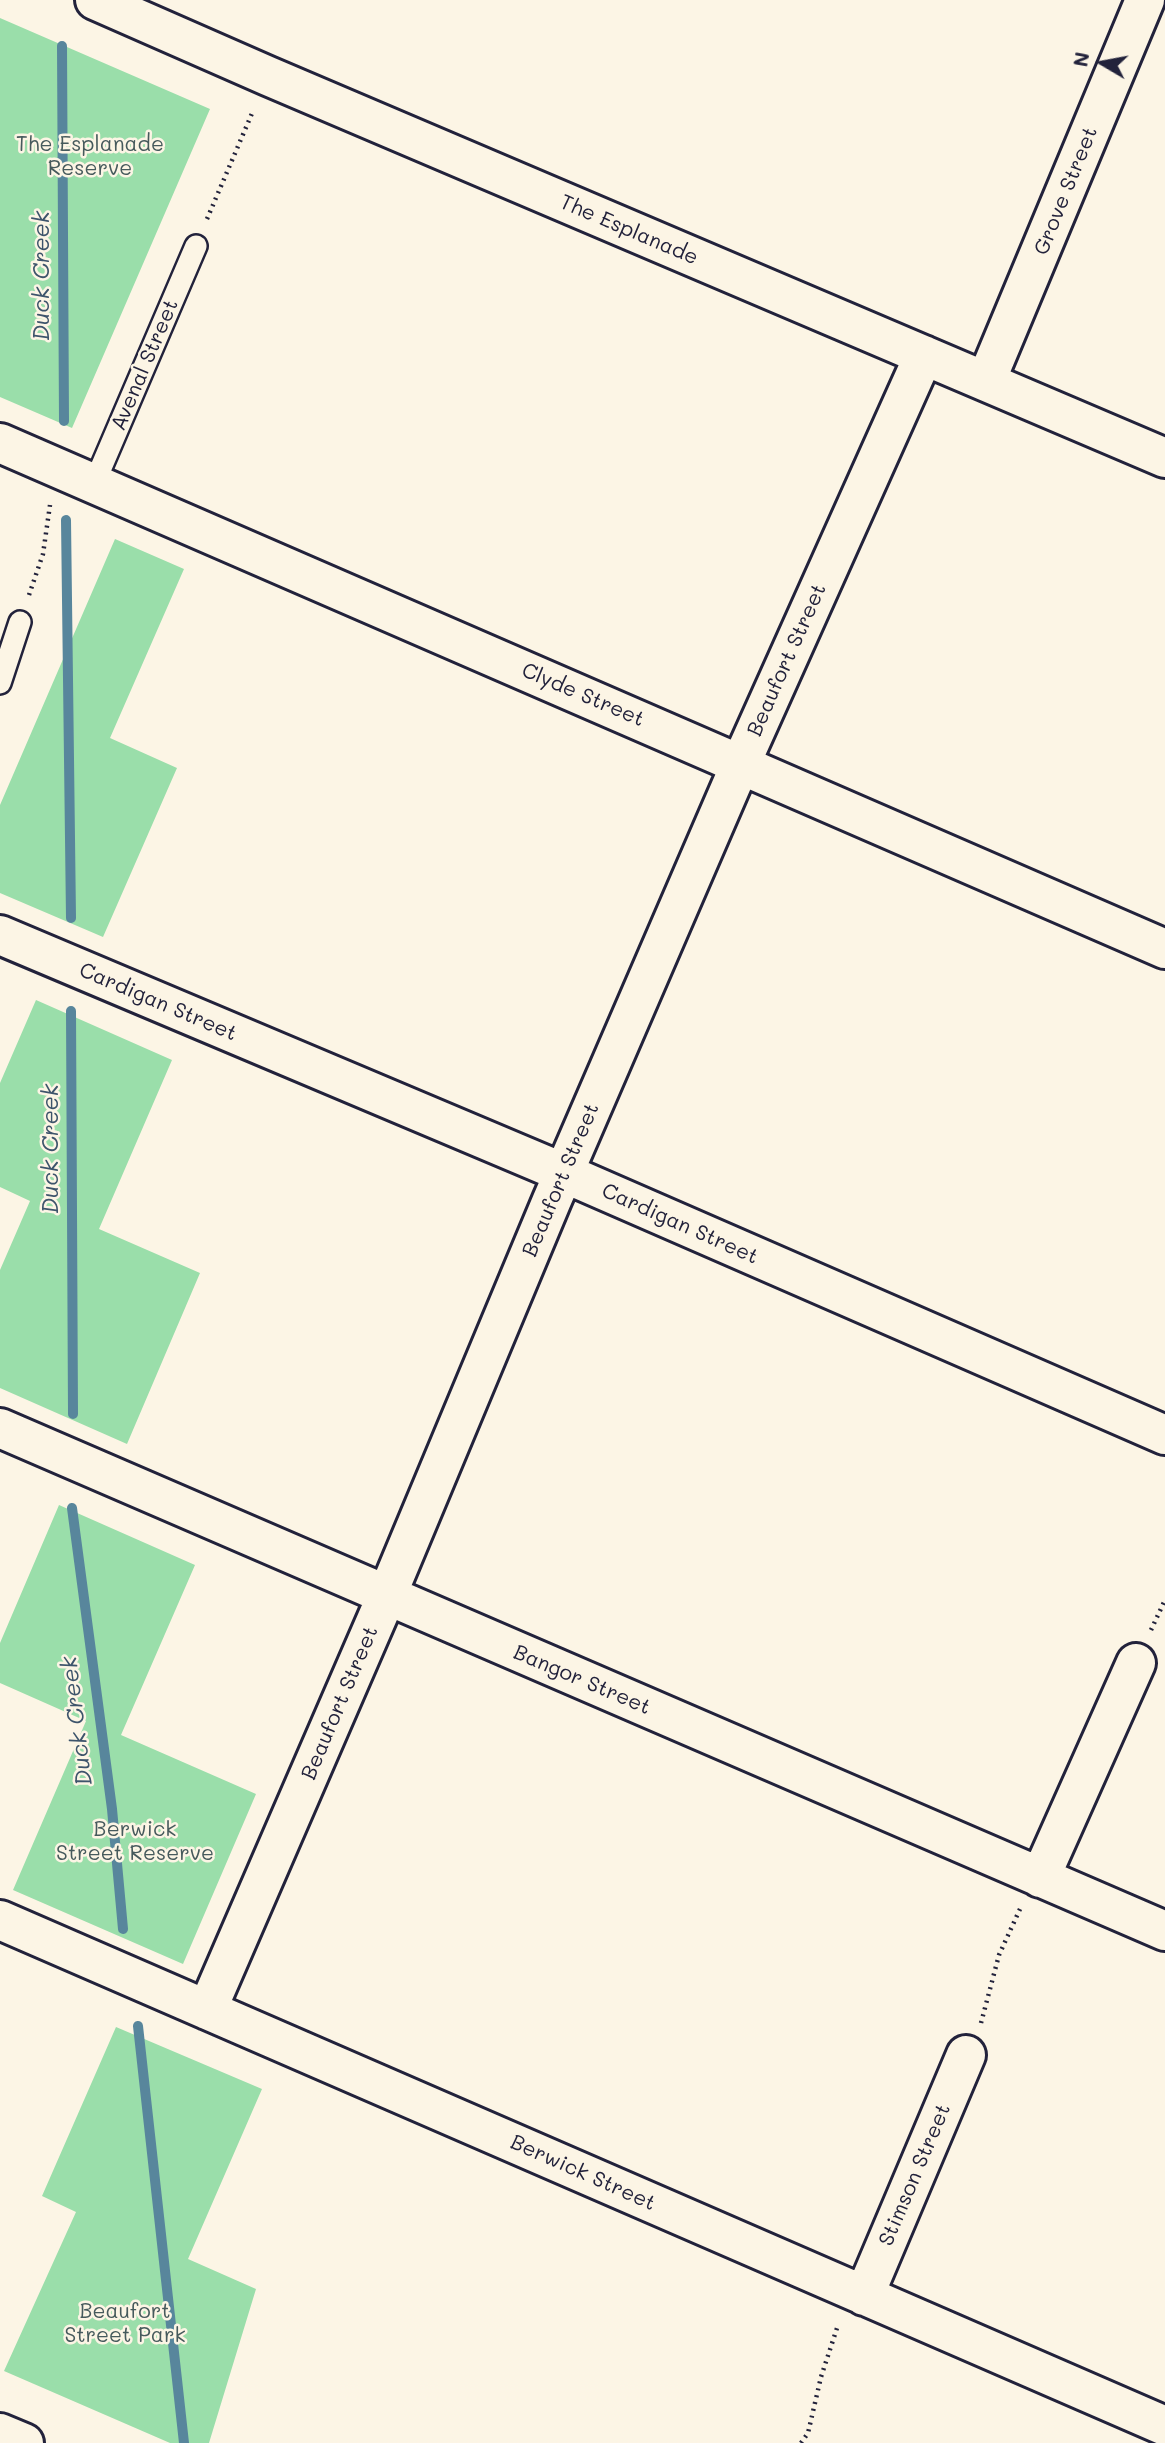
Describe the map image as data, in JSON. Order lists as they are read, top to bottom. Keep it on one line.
{"streets":{"street":["Grove Street","The Esplanade","Beaufort Street","Clyde Street","Cardigan Street","Bangor Street","Berwick Street","Stimson Street"],"lane":["Avenal Street"]},"crossings":[["Grove Street","The Esplanade"],["The Esplanade","Beaufort Street"],["Avenal Street","Clyde Street"],["Beaufort Street","Clyde Street"],["Beaufort Street","Cardigan Street"],["Beaufort Street","Bangor Street"],["Beaufort Street","Berwick Street"],["Berwick Street","Stimson Street"]],"water":["Duck Creek"],"parks":["The Esplanade Reserve","Berwick Street Reserve","Beaufort Street Park"],"north":"left"}
